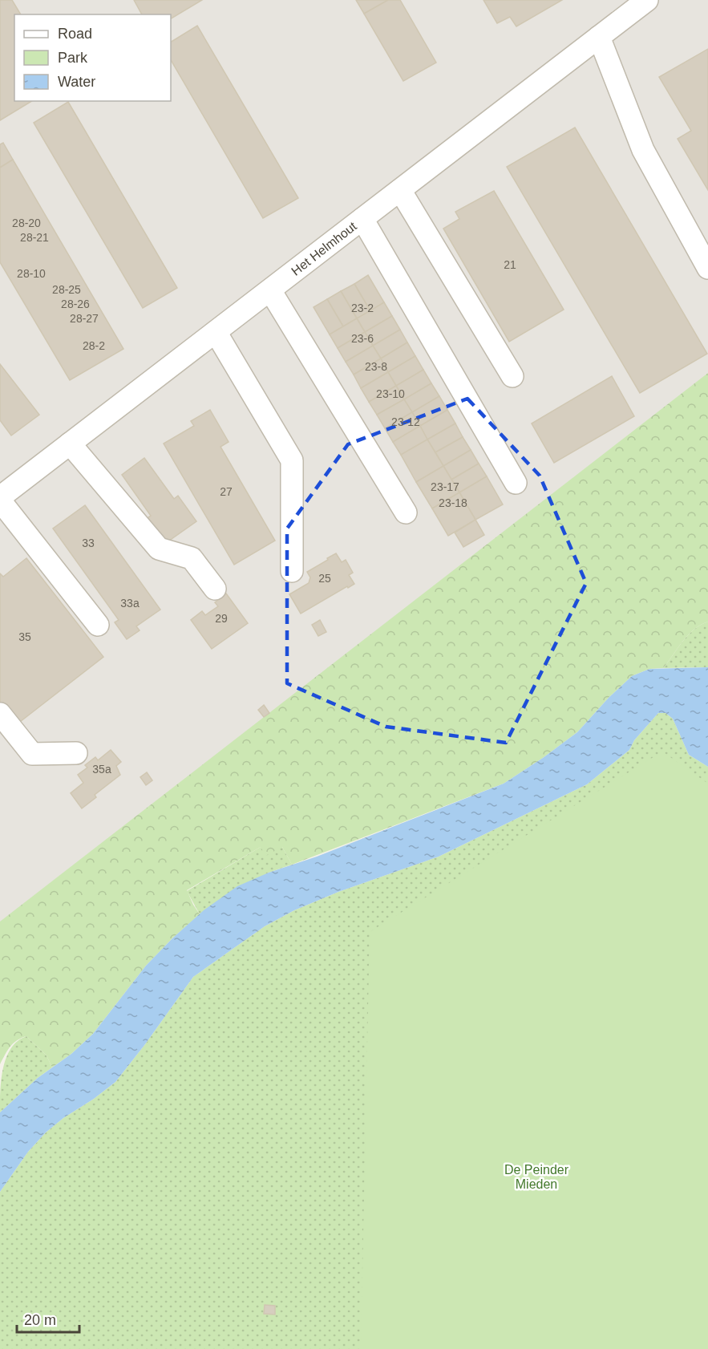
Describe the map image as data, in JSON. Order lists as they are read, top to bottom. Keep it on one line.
{"streets":{"street":["Het Helmhout"]},"parks":["De Peinder Mieden"],"house_numbers":["28-20","28-21","21","28-10","28-25","28-26","23-2","28-27","23-6","28-2","23-8","23-10","23-12","23-17","27","23-18","33","25","33a","29","35","35a"],"legend":["Road","Park","Water"],"scale_bar":"20 m"}
